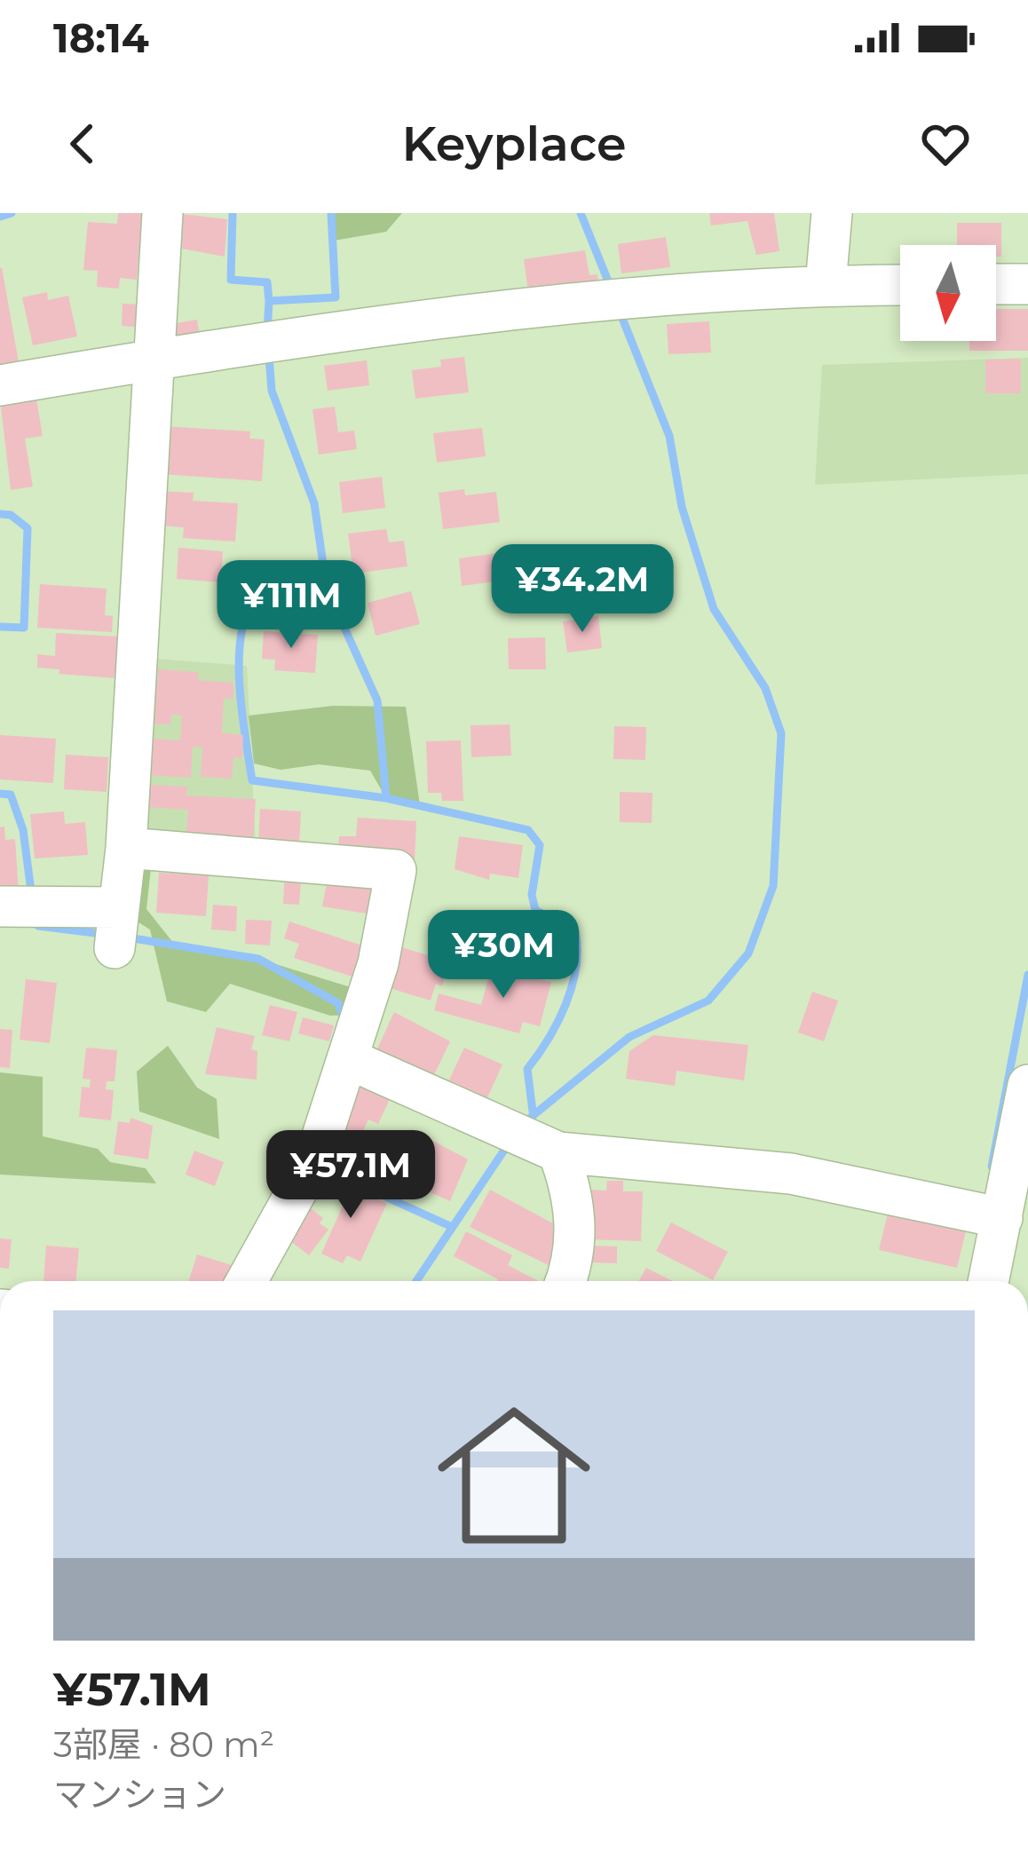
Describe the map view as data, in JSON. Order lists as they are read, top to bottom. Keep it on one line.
{"north":"bottom","page":{"status":"18:14","header":"Keyplace","price":["¥34.2M","¥111M","¥30M","¥57.1M"],"list":[{"name":"¥57.1M","note":"3部屋 · 80 m² · マンション"}]}}
